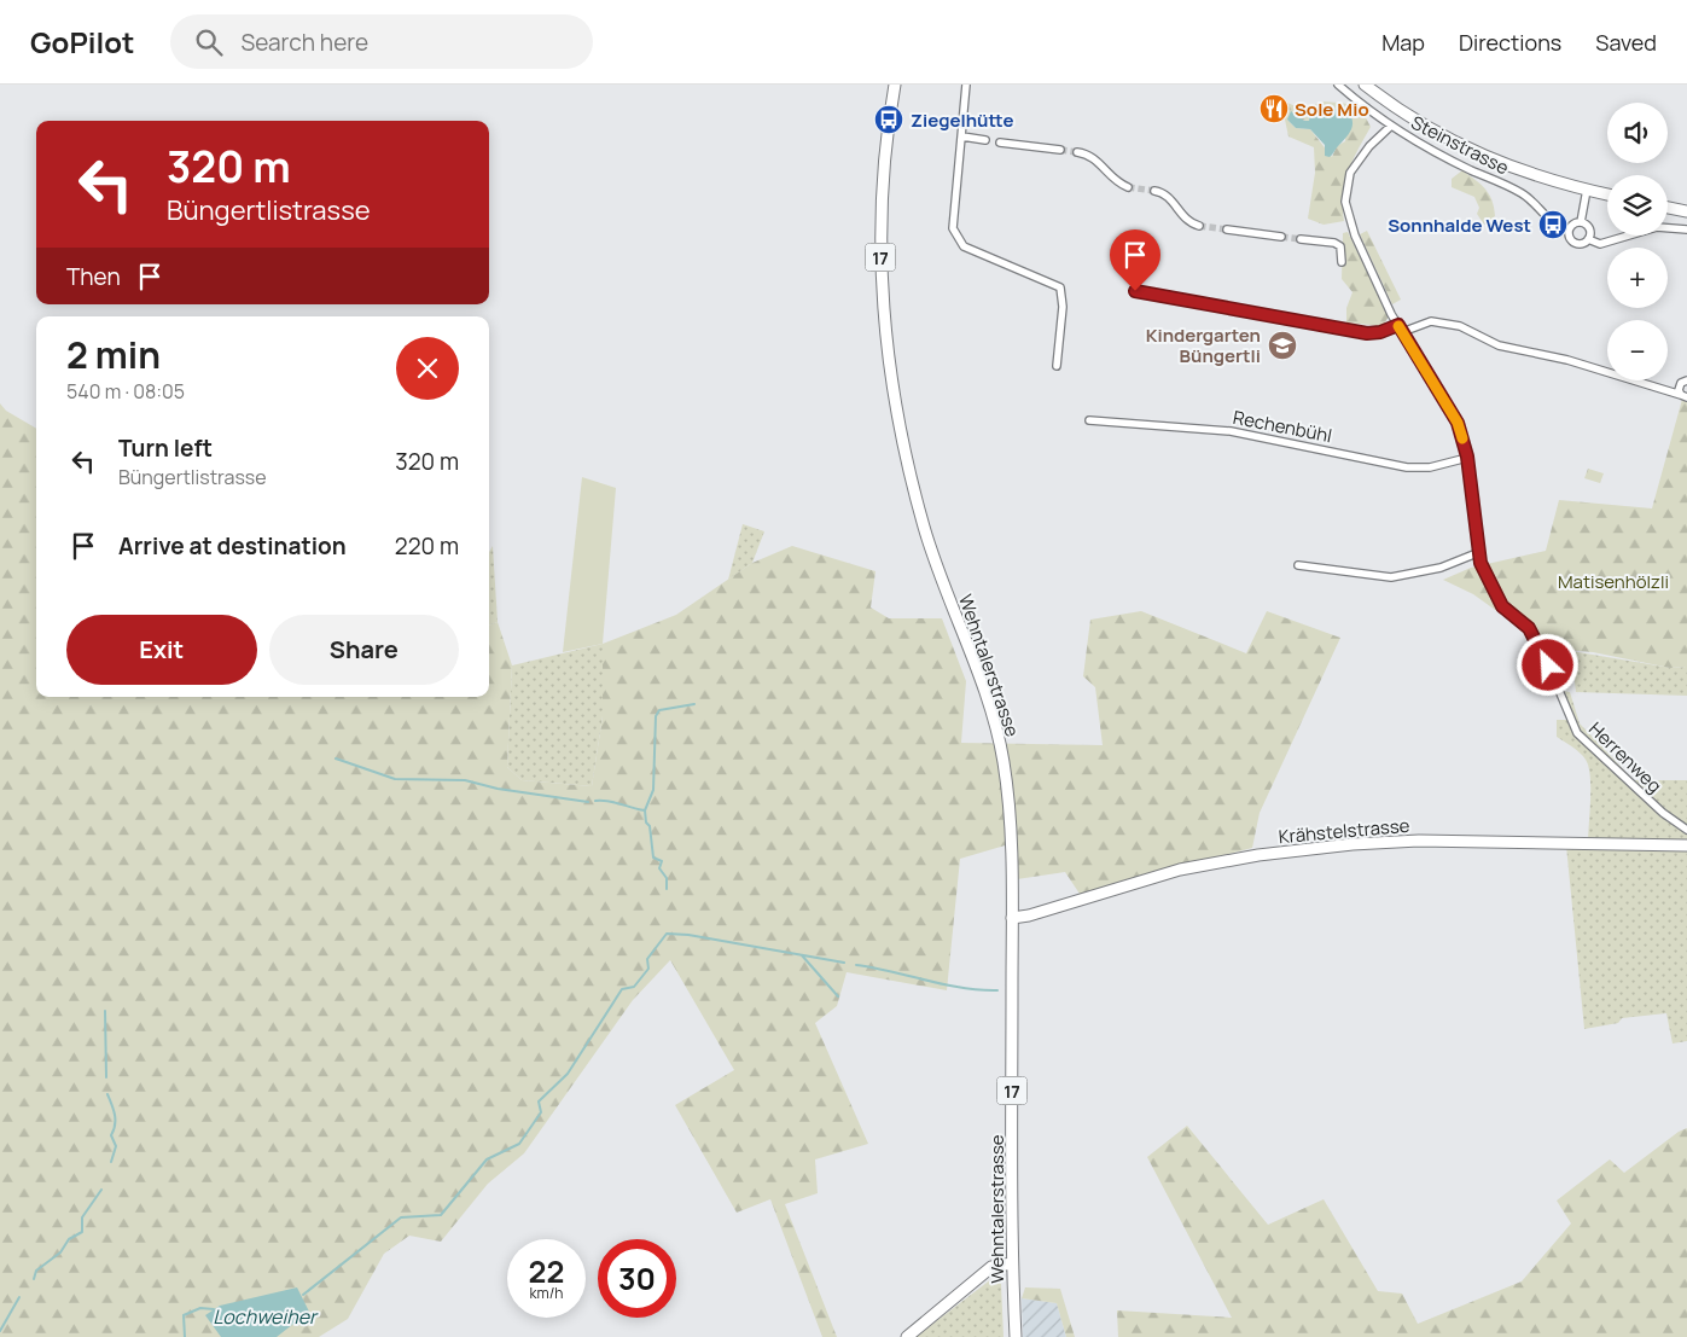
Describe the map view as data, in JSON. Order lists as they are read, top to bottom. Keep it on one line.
{"streets":{"main road":["17","Wehntalerstrasse","Krähstelstrasse"],"street":["Steinstrasse","Rechenbühl","Herrenweg"]},"crossings":[["Wehntalerstrasse","Krähstelstrasse"]],"water":["Lochweiher"],"parks":["Matisenhölzli"],"places":{"restaurant":["Sole Mio"],"bus stop":["Ziegelhütte","Sonnhalde West"],"school or university":["Kindergarten Büngertli"]},"page":{"header":"GoPilot","search":"Search here","nav":["Map","Directions","Saved"],"map_buttons":["+","−"],"turn":["320 m","Büngertlistrasse"],"then":"Then","heading":["2 min","540 m · 08:05"],"list":[{"name":"Turn left","note":"Büngertlistrasse","value":"320 m"},{"name":"Arrive at destination","value":"220 m"}],"buttons":["Exit","Share"],"speed":"22 km/h","limit":"30"}}
